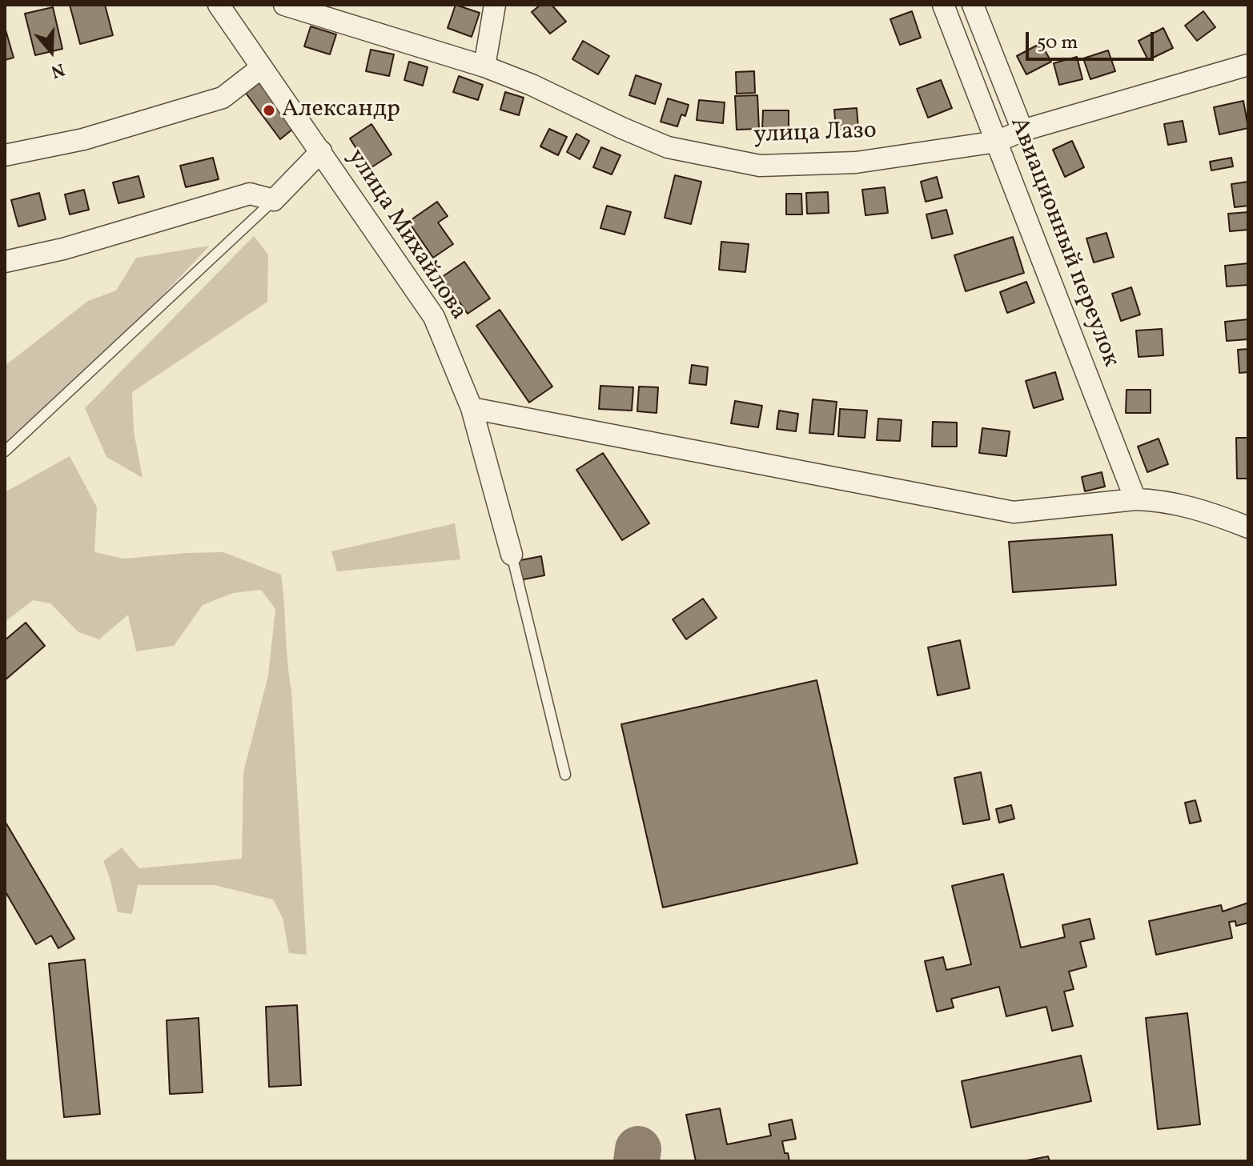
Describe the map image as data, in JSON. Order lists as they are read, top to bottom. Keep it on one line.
{"streets":{"street":["улица Лазо","улица Михайлова","Авиационный переулок"]},"crossings":[["улица Лазо","Авиационный переулок"]],"places":["Александр"],"scale_bar":"50 m","north":"bottom"}
